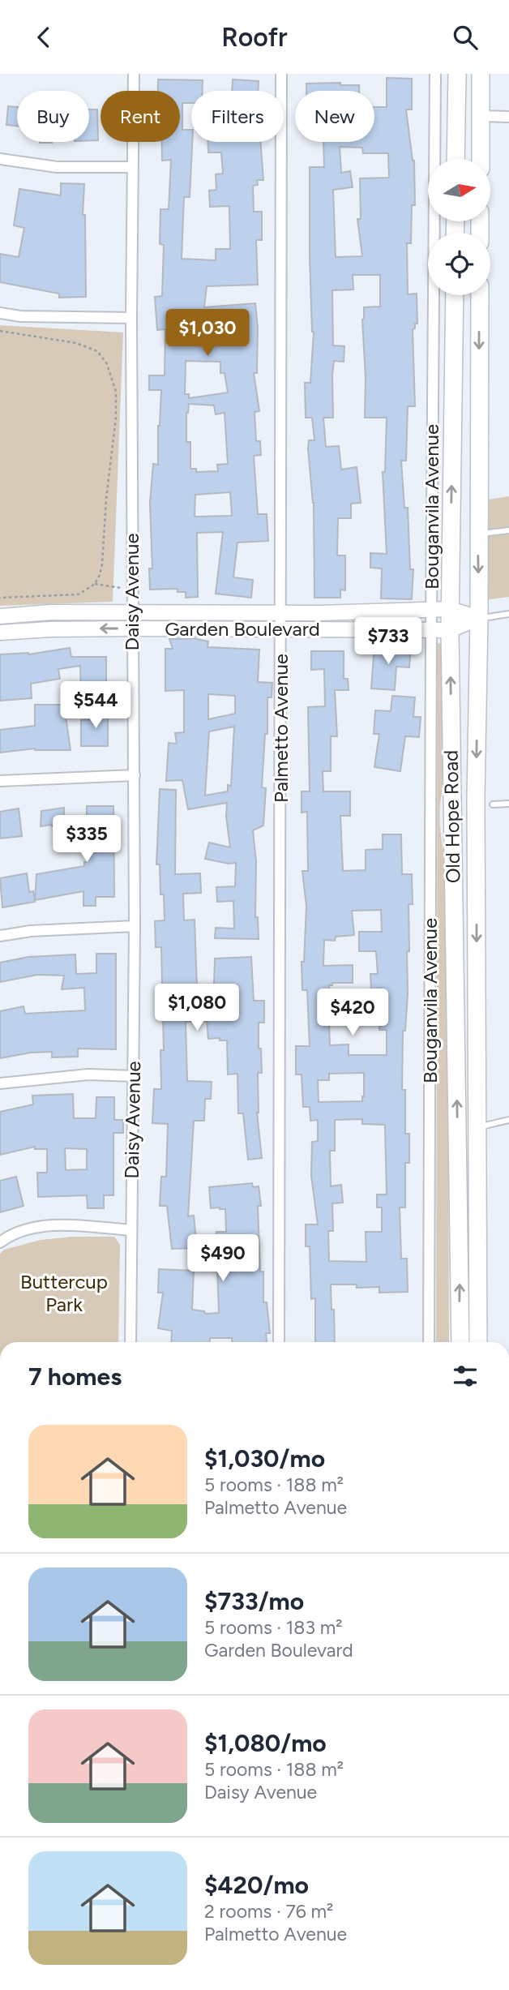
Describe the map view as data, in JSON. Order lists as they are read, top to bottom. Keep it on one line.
{"streets":{"main road":["Old Hope Road"],"street":["Bouganvila Avenue","Daisy Avenue","Garden Boulevard","Palmetto Avenue"]},"crossings":[["Bouganvila Avenue","Garden Boulevard"],["Daisy Avenue","Garden Boulevard"],["Garden Boulevard","Palmetto Avenue"],["Garden Boulevard","Old Hope Road"]],"parks":["Buttercup Park"],"north":"right","page":{"header":"Roofr","chip":["Buy","Rent","Filters","New"],"price":["$1,030","$733","$544","$335","$1,080","$420","$490"],"heading":"7 homes","list":[{"name":"$1,030/mo","note":"5 rooms · 188 m² · Palmetto Avenue"},{"name":"$733/mo","note":"5 rooms · 183 m² · Garden Boulevard"},{"name":"$1,080/mo","note":"5 rooms · 188 m² · Daisy Avenue"},{"name":"$420/mo","note":"2 rooms · 76 m² · Palmetto Avenue"}]}}
